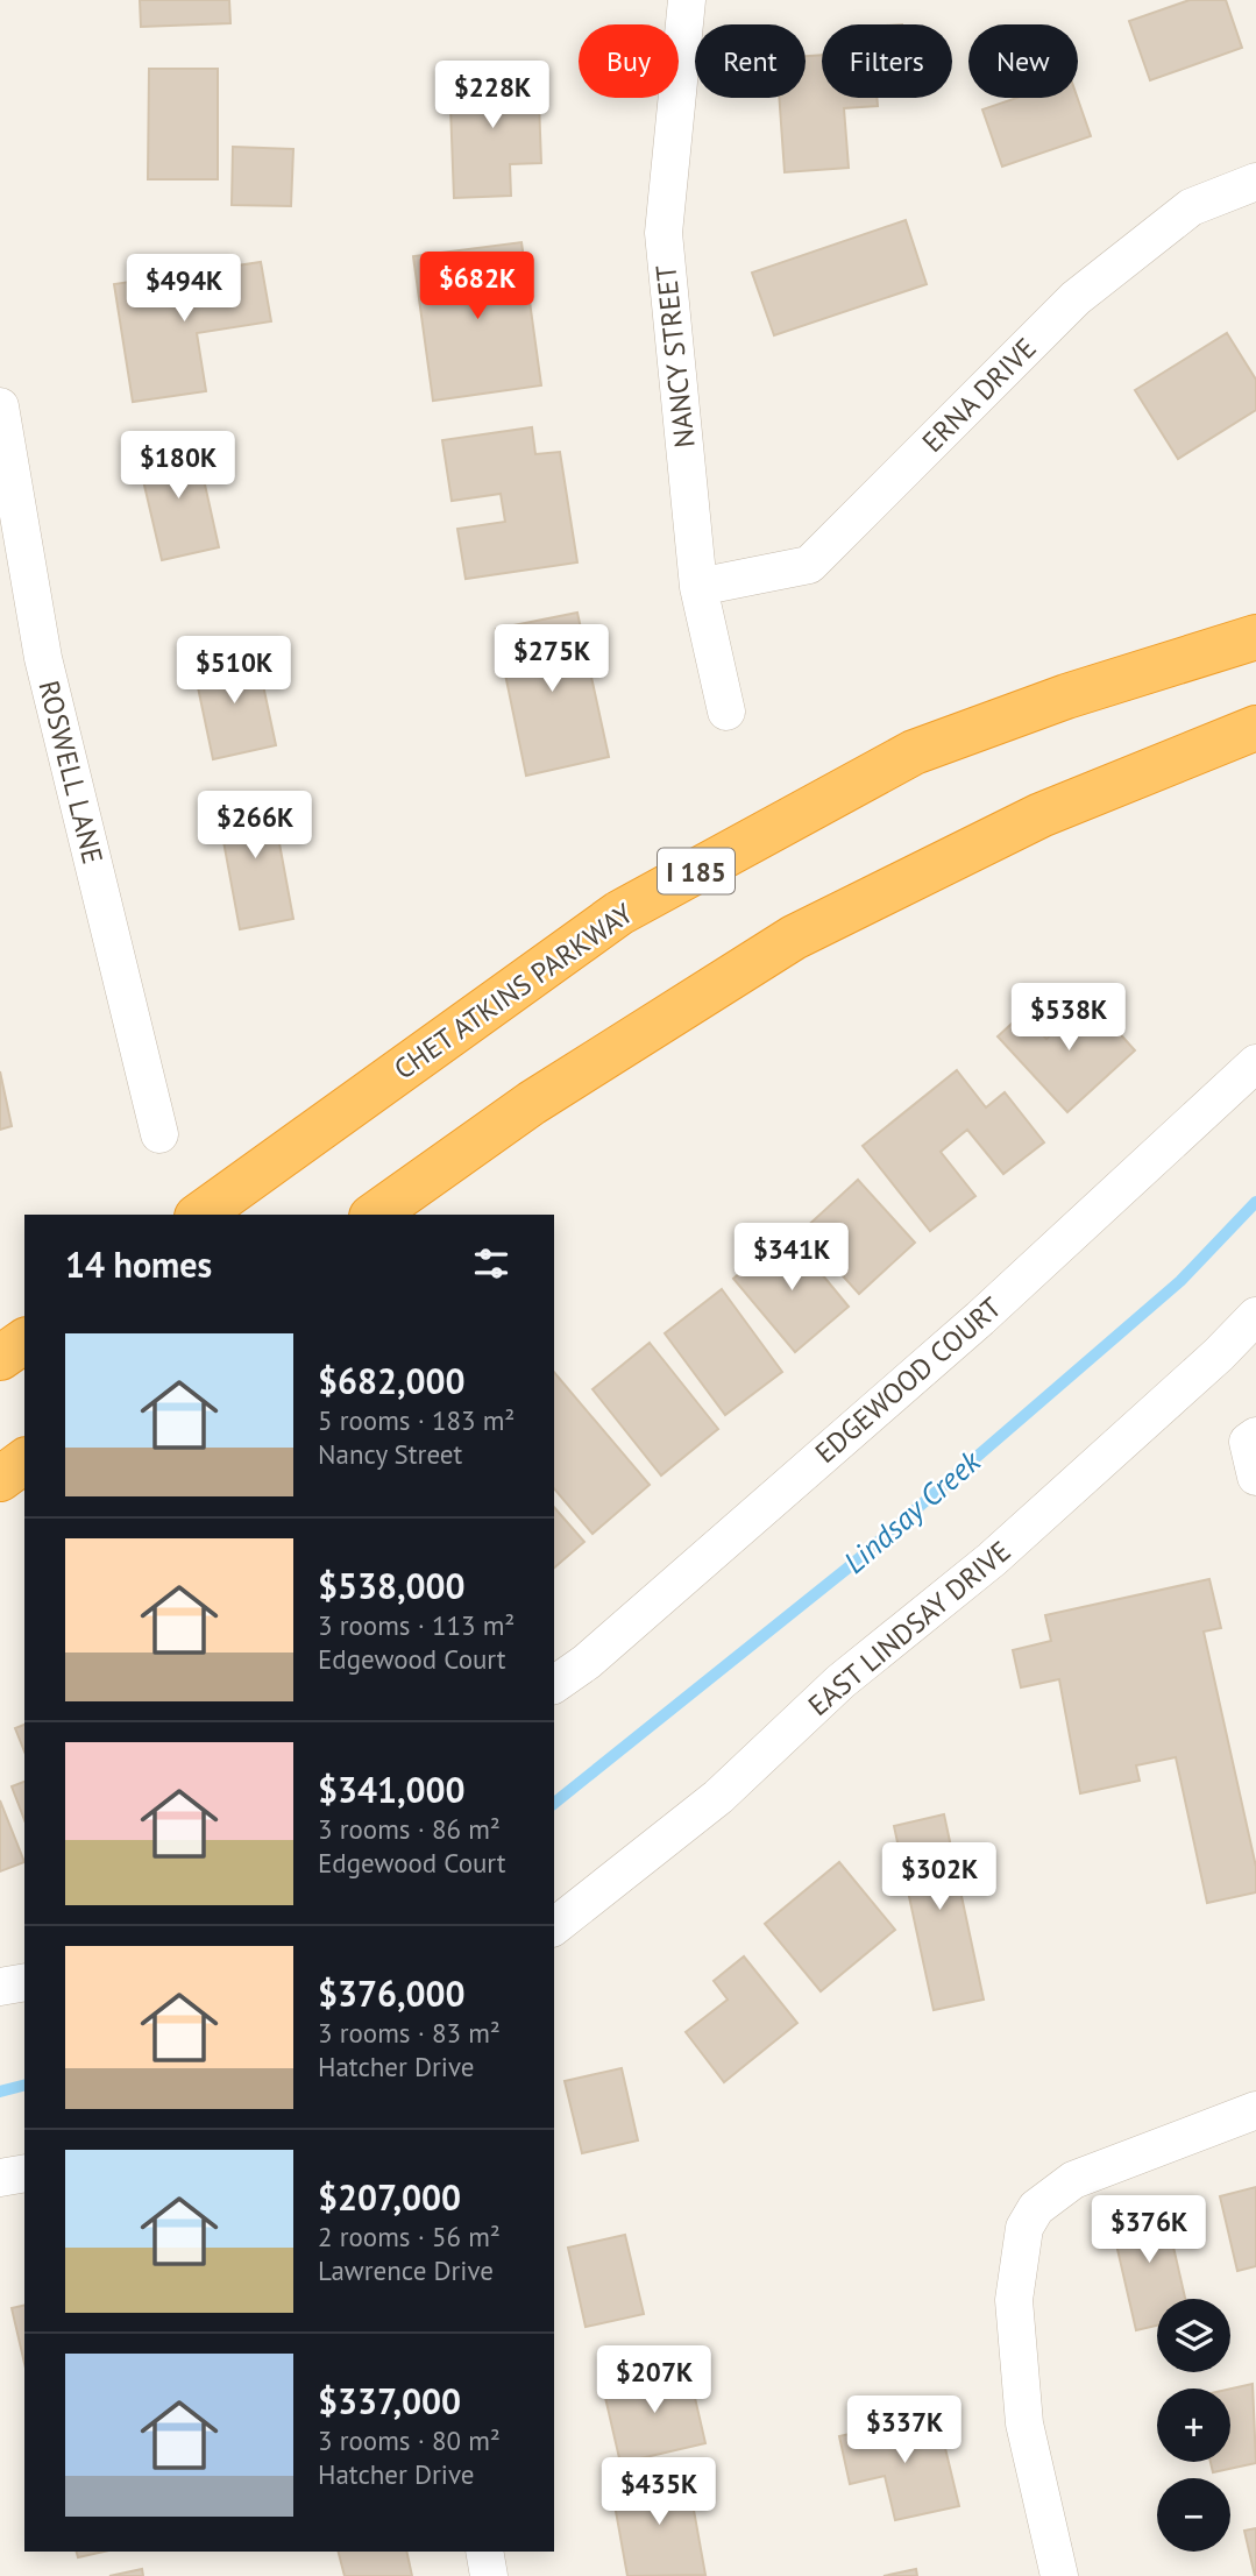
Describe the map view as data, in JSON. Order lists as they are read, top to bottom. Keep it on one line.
{"streets":{"highway":["I 185","CHET ATKINS PARKWAY"],"street":["NANCY STREET","ERNA DRIVE","ROSWELL LANE","EDGEWOOD COURT","EAST LINDSAY DRIVE"]},"crossings":[["NANCY STREET","ERNA DRIVE"]],"water":["Lindsay Creek"],"page":{"chip":["Buy","Rent","Filters","New"],"price":["$228K","$682K","$494K","$180K","$275K","$510K","$266K","$538K","$341K","$302K","$376K","$207K","$337K","$435K"],"heading":"14 homes","list":[{"name":"$682,000","note":"5 rooms · 183 m² · Nancy Street"},{"name":"$538,000","note":"3 rooms · 113 m² · Edgewood Court"},{"name":"$341,000","note":"3 rooms · 86 m² · Edgewood Court"},{"name":"$376,000","note":"3 rooms · 83 m² · Hatcher Drive"},{"name":"$207,000","note":"2 rooms · 56 m² · Lawrence Drive"},{"name":"$337,000","note":"3 rooms · 80 m² · Hatcher Drive"}],"map_buttons":["+","−"]}}
